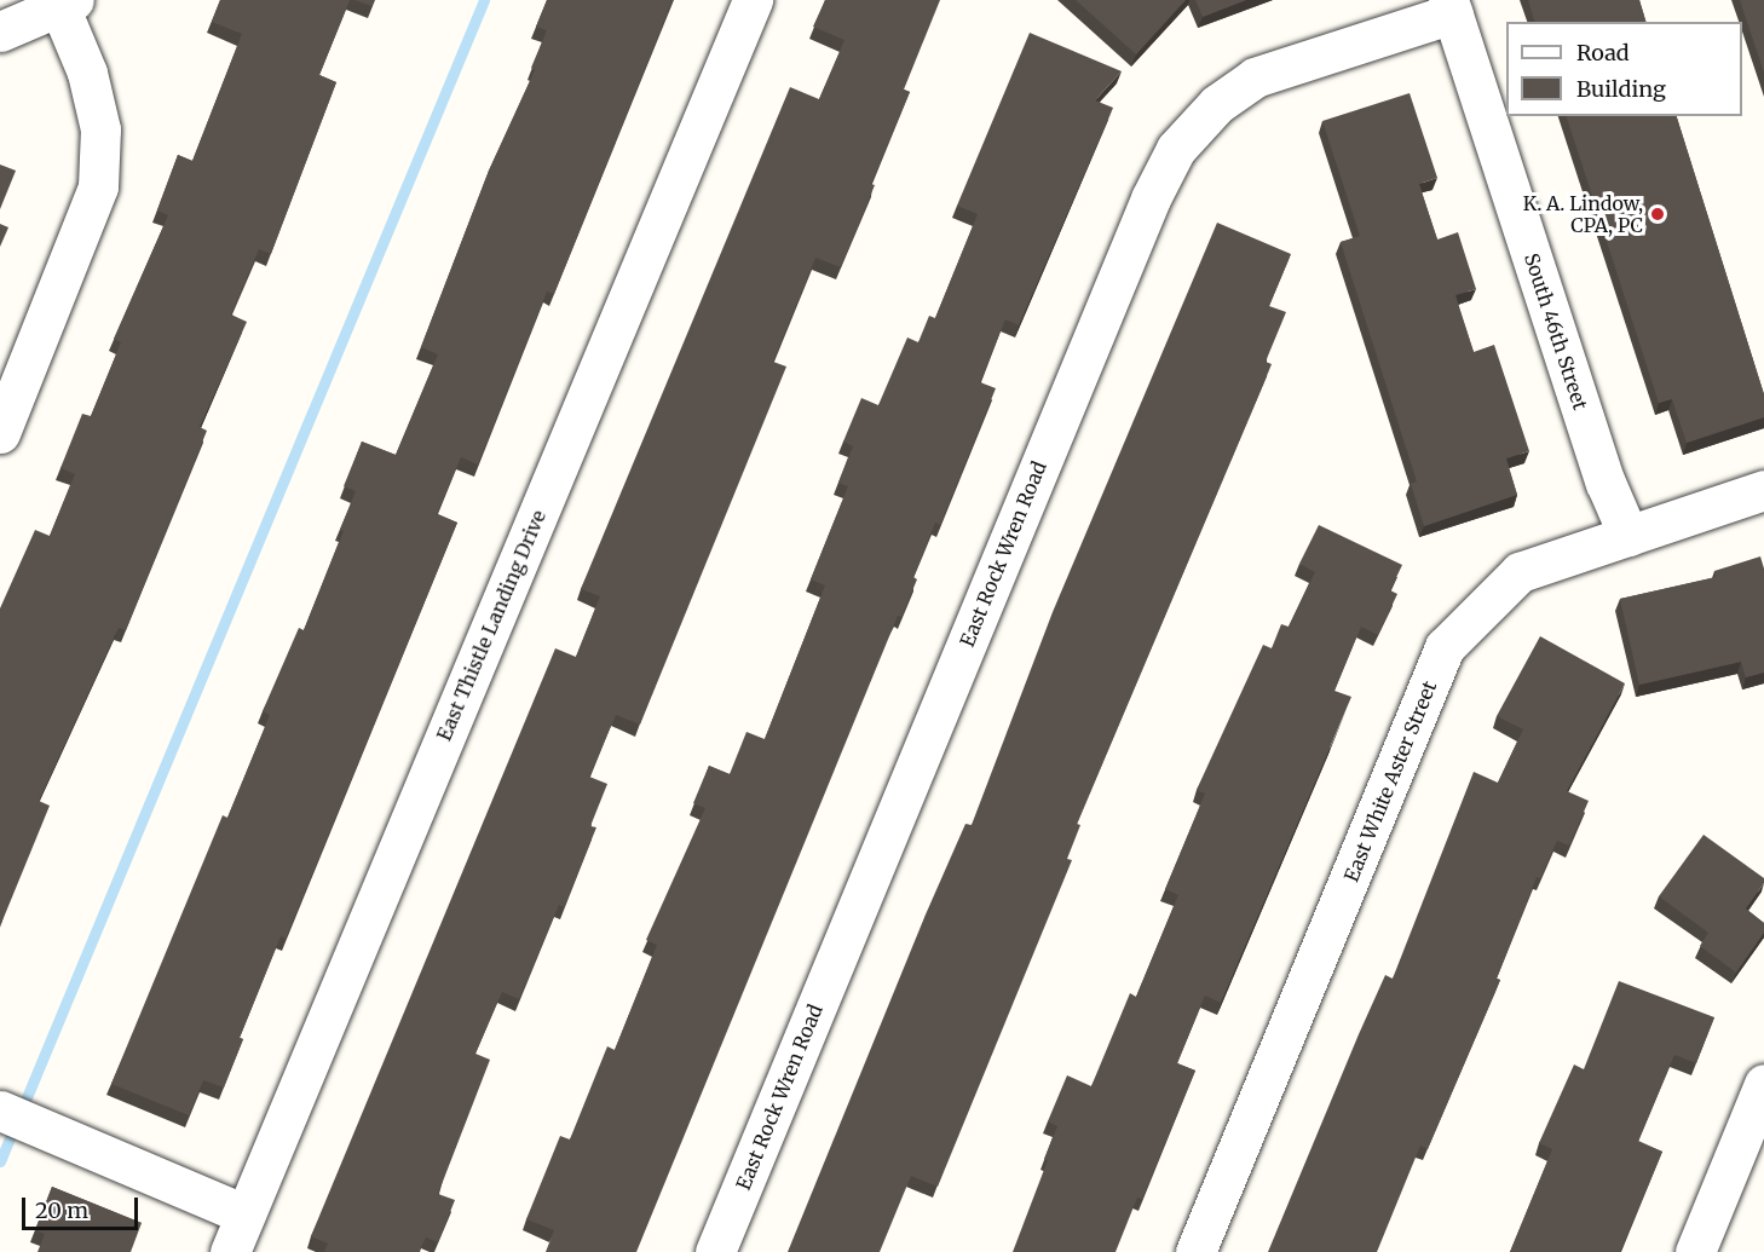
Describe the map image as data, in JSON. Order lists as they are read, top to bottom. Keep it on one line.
{"streets":{"street":["South 46th Street","East Rock Wren Road","East Thistle Landing Drive","East White Aster Street"]},"crossings":[["South 46th Street","East Rock Wren Road"],["South 46th Street","East White Aster Street"]],"places":["K. A. Lindow, CPA, PC"],"legend":["Road","Building"],"scale_bar":"20 m"}
